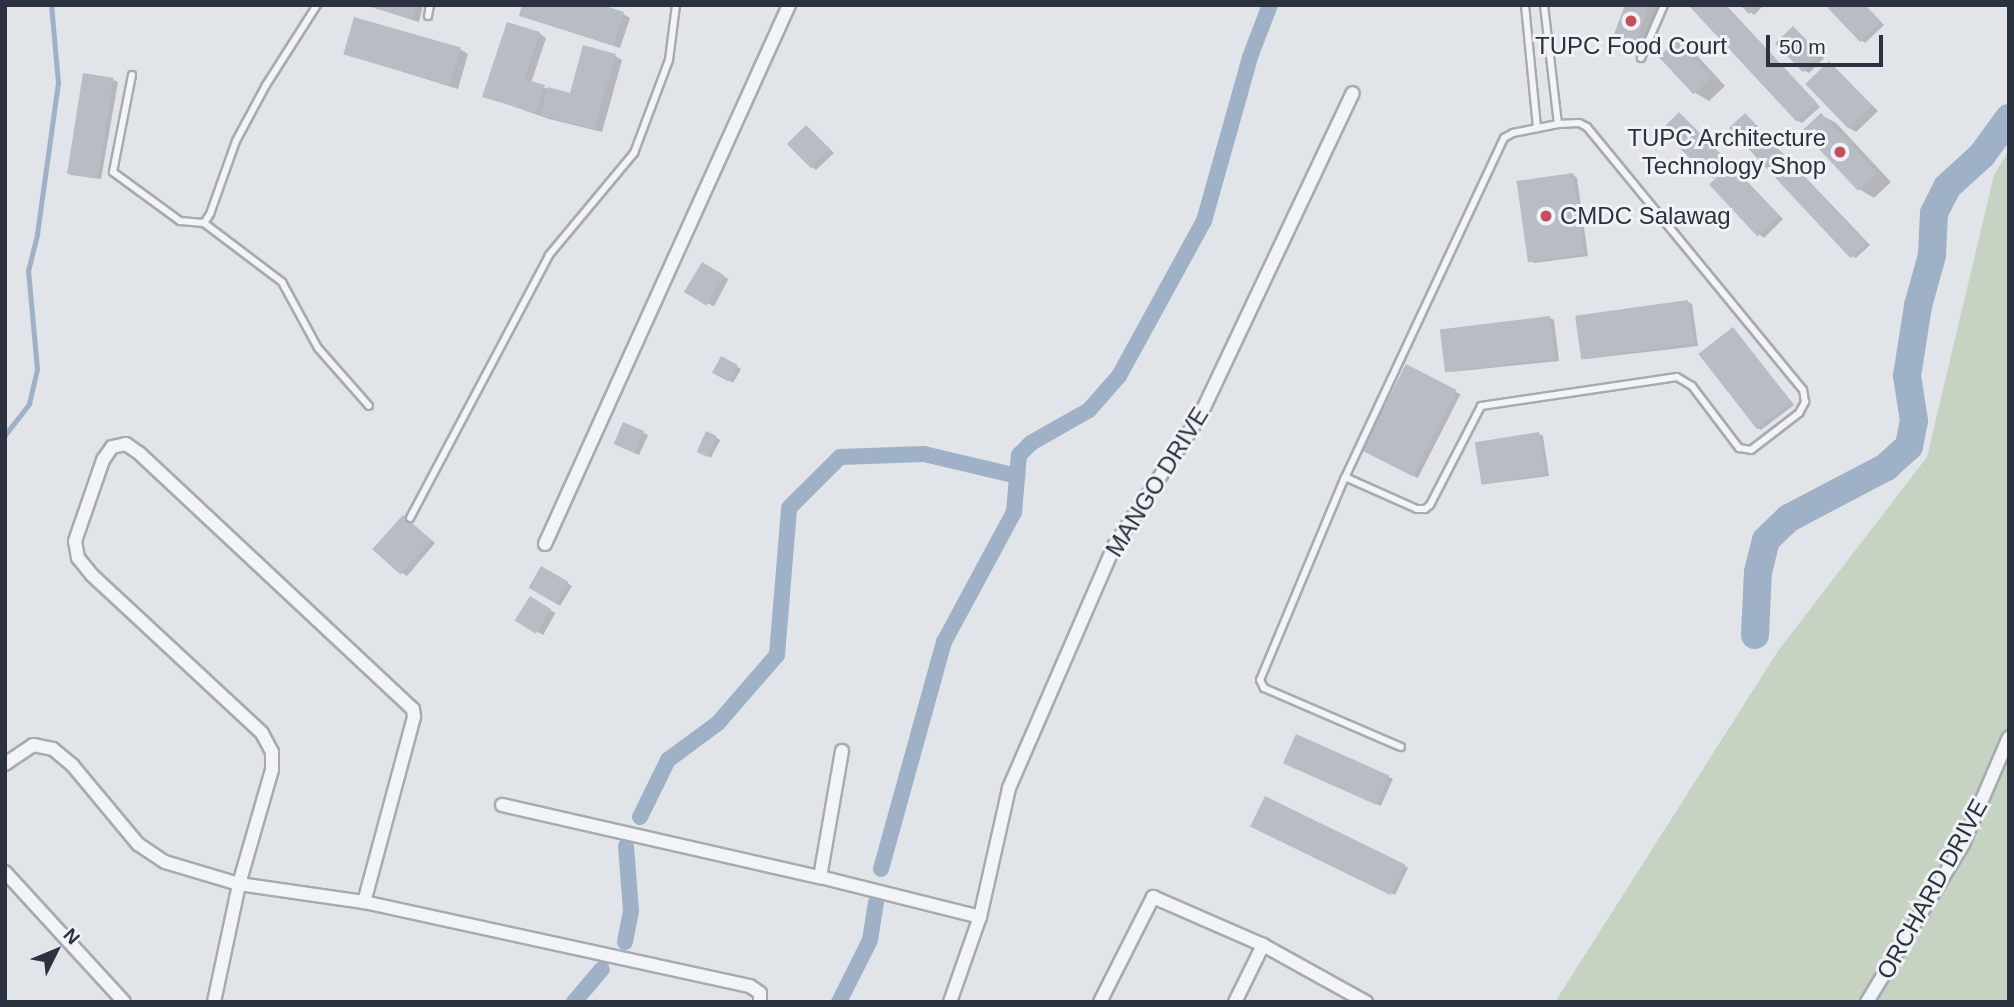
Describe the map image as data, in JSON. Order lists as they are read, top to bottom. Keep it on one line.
{"streets":{"street":["MANGO DRIVE","ORCHARD DRIVE"]},"places":["TUPC Food Court","TUPC Architecture Technology Shop","CMDC Salawag"],"scale_bar":"50 m","north":"top right"}
